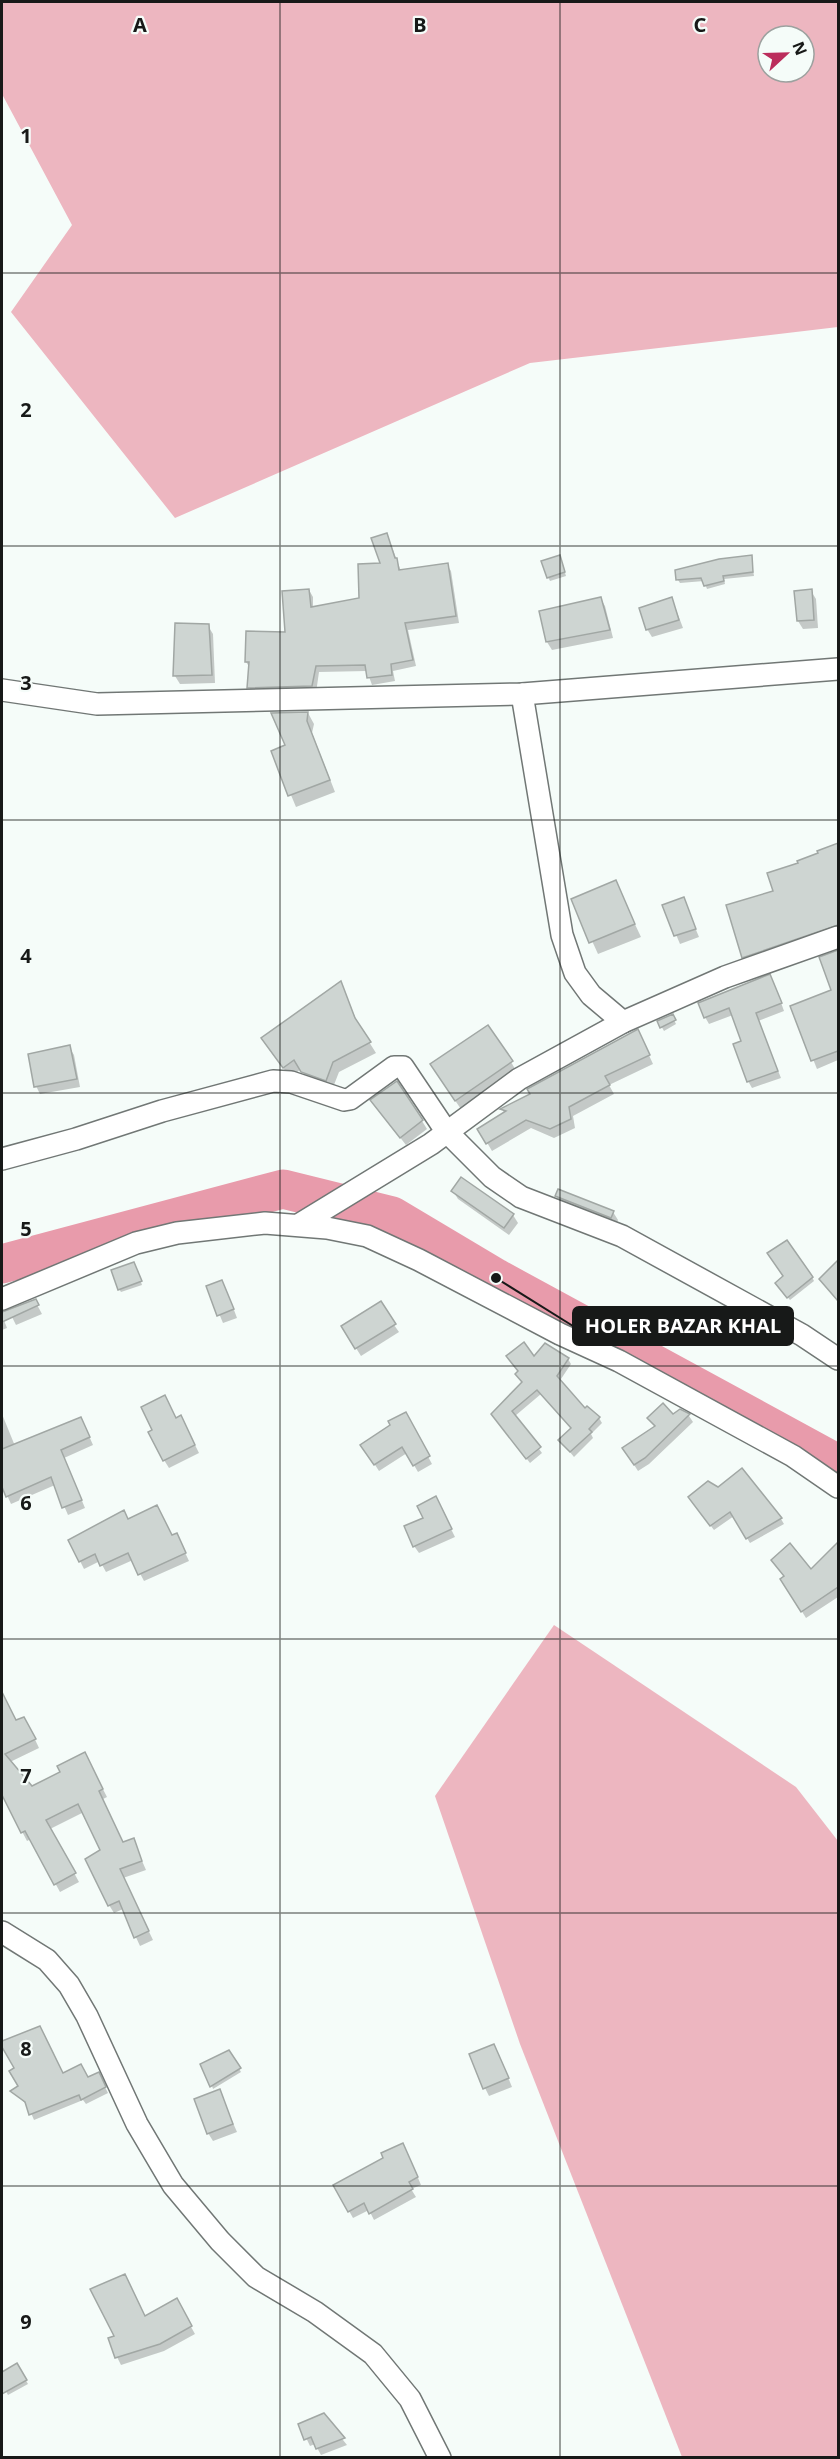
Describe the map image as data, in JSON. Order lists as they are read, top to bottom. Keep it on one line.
{"places":["HOLER BAZAR KHAL"],"north":"right","grid":{"columns":["A","B","C"],"rows":["1","2","3","4","5","6","7","8","9"]}}
